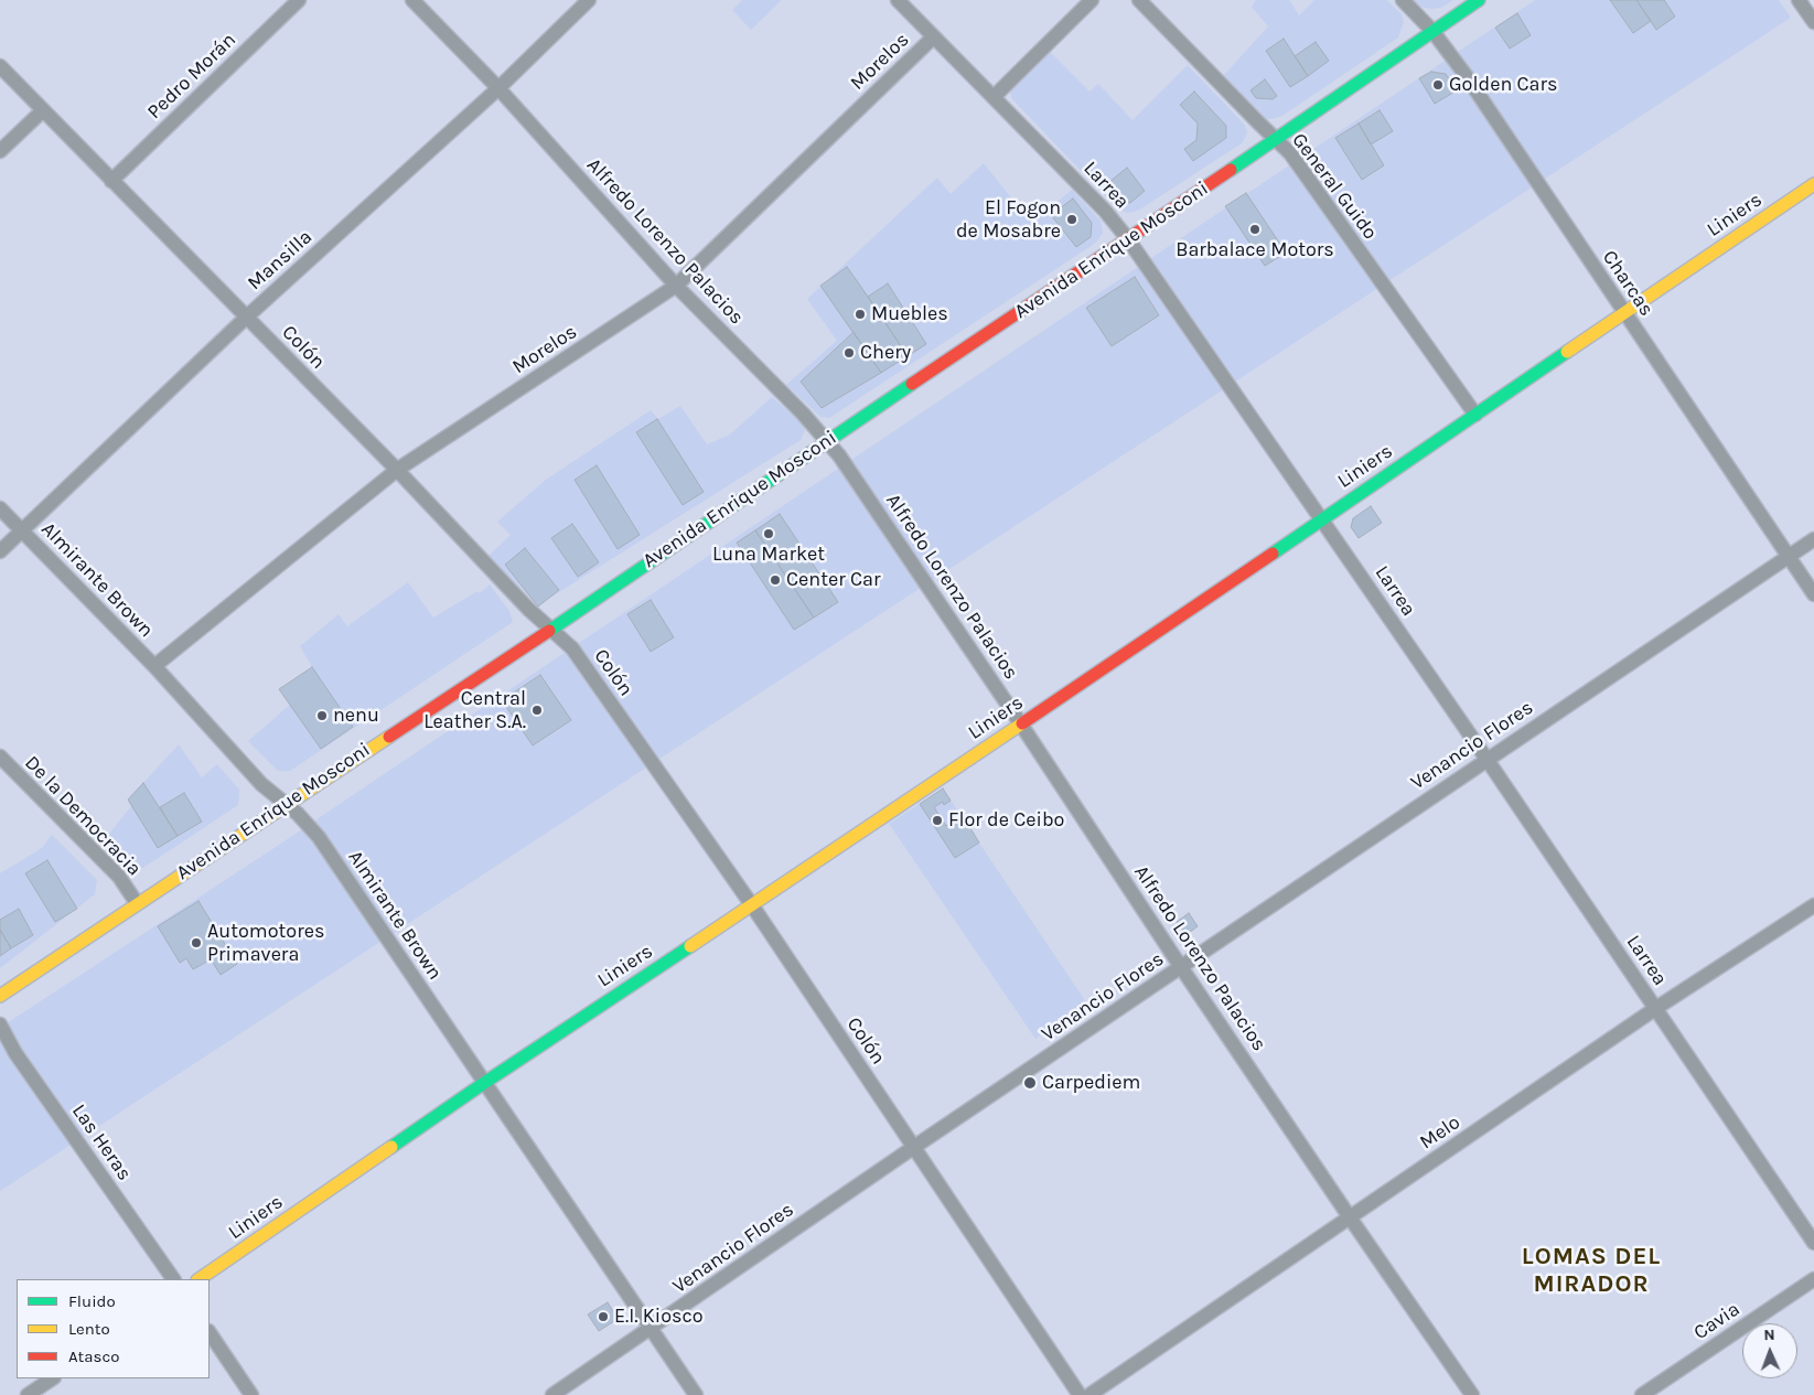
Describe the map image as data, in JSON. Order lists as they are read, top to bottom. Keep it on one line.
{"streets":{"street":["Morelos","Pedro Morán","Larrea","General Guido","Liniers","Alfredo Lorenzo Palacios","Avenida Enrique Mosconi","Mansilla","Charcas","Colón","Almirante Brown","Venancio Flores","De la Democracia","Melo","Las Heras","Cavia"]},"crossings":[["Morelos","Larrea"],["Morelos","Alfredo Lorenzo Palacios"],["Morelos","Colón"],["Morelos","Almirante Brown"],["Pedro Morán","Colón"],["Larrea","Liniers"],["Larrea","Avenida Enrique Mosconi"],["Larrea","Venancio Flores"],["Larrea","Melo"],["General Guido","Liniers"],["General Guido","Avenida Enrique Mosconi"],["Liniers","Alfredo Lorenzo Palacios"],["Liniers","Charcas"],["Liniers","Colón"],["Liniers","Almirante Brown"],["Alfredo Lorenzo Palacios","Avenida Enrique Mosconi"],["Alfredo Lorenzo Palacios","Mansilla"],["Alfredo Lorenzo Palacios","Venancio Flores"],["Alfredo Lorenzo Palacios","Melo"],["Avenida Enrique Mosconi","Charcas"],["Avenida Enrique Mosconi","Colón"],["Avenida Enrique Mosconi","Almirante Brown"],["Avenida Enrique Mosconi","De la Democracia"],["Mansilla","Colón"],["Mansilla","Almirante Brown"],["Charcas","Venancio Flores"],["Colón","Venancio Flores"],["Almirante Brown","Venancio Flores"]],"districts":["LOMAS DEL MIRADOR"],"places":["Golden Cars","El Fogon de Mosabre","Barbalace Motors","Muebles","Chery","Luna Market","Center Car","Central Leather S.A.","nenu","Flor de Ceibo","Automotores Primavera","Carpediem","E.I. Kiosco"],"legend":["Fluido","Lento","Atasco"],"north":"top"}
